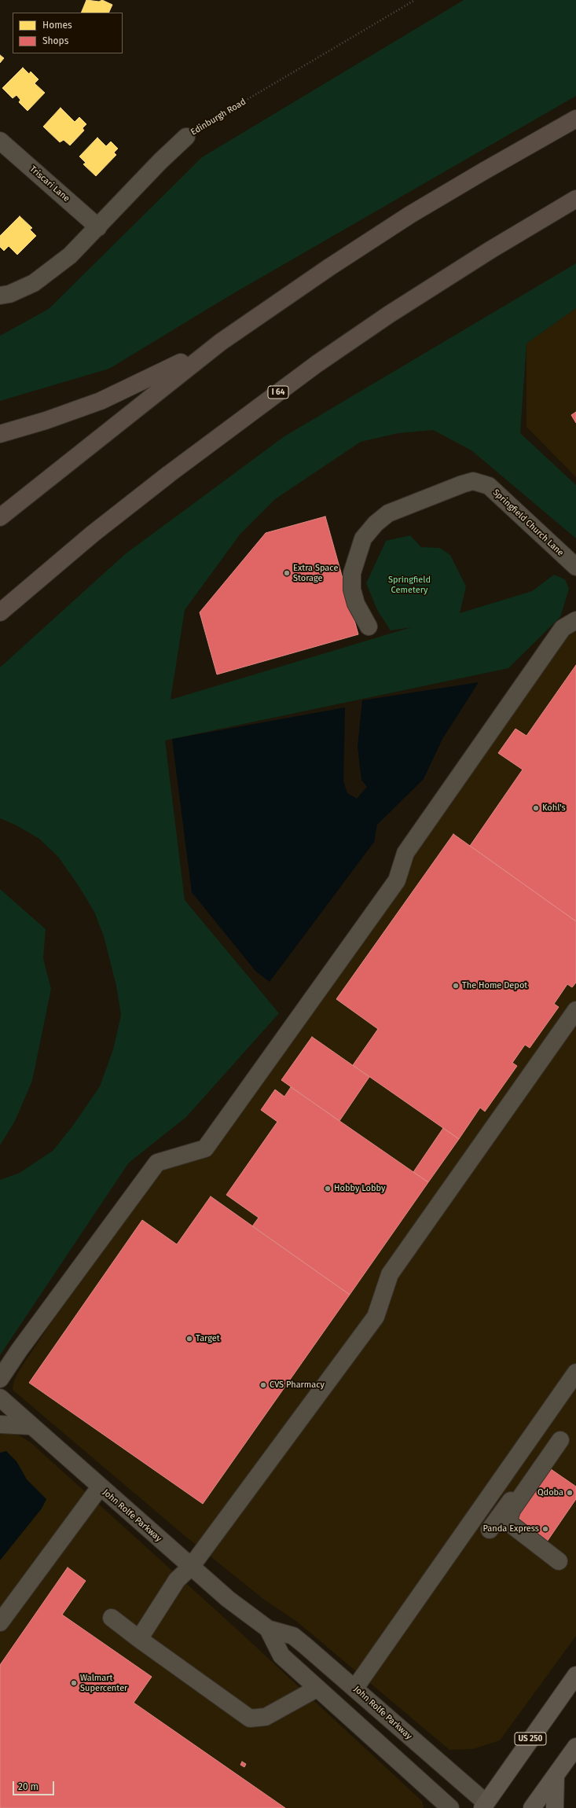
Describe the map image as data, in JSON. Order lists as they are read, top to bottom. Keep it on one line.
{"streets":{"highway":["I 64"],"main road":["US 250"],"street":["Edinburgh Road","Triscari Lane","Springfield Church Lane","John Rolfe Parkway"]},"crossings":[["Edinburgh Road","Triscari Lane"],["John Rolfe Parkway","US 250"]],"parks":["Springfield Cemetery"],"places":["Extra Space Storage","Kohl's","The Home Depot","Hobby Lobby","Target","CVS Pharmacy","Qdoba","Panda Express","Walmart Supercenter"],"legend":["Homes","Shops"],"scale_bar":"20 m"}
